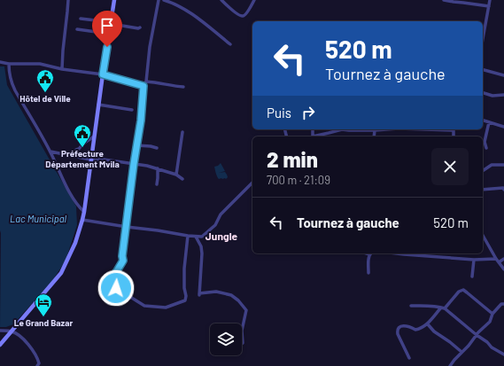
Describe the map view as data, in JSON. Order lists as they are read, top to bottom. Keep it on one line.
{"districts":["Jungle"],"water":["Lac Municipal"],"places":{"public building":["Hôtel de Ville","Préfecture Département Mvila"],"hotel":["Le Grand Bazar"]},"page":{"turn":["520 m","Tournez à gauche"],"then":"Puis","heading":["2 min","700 m · 21:09"],"list":[{"name":"Tournez à gauche","value":"520 m"}]}}
